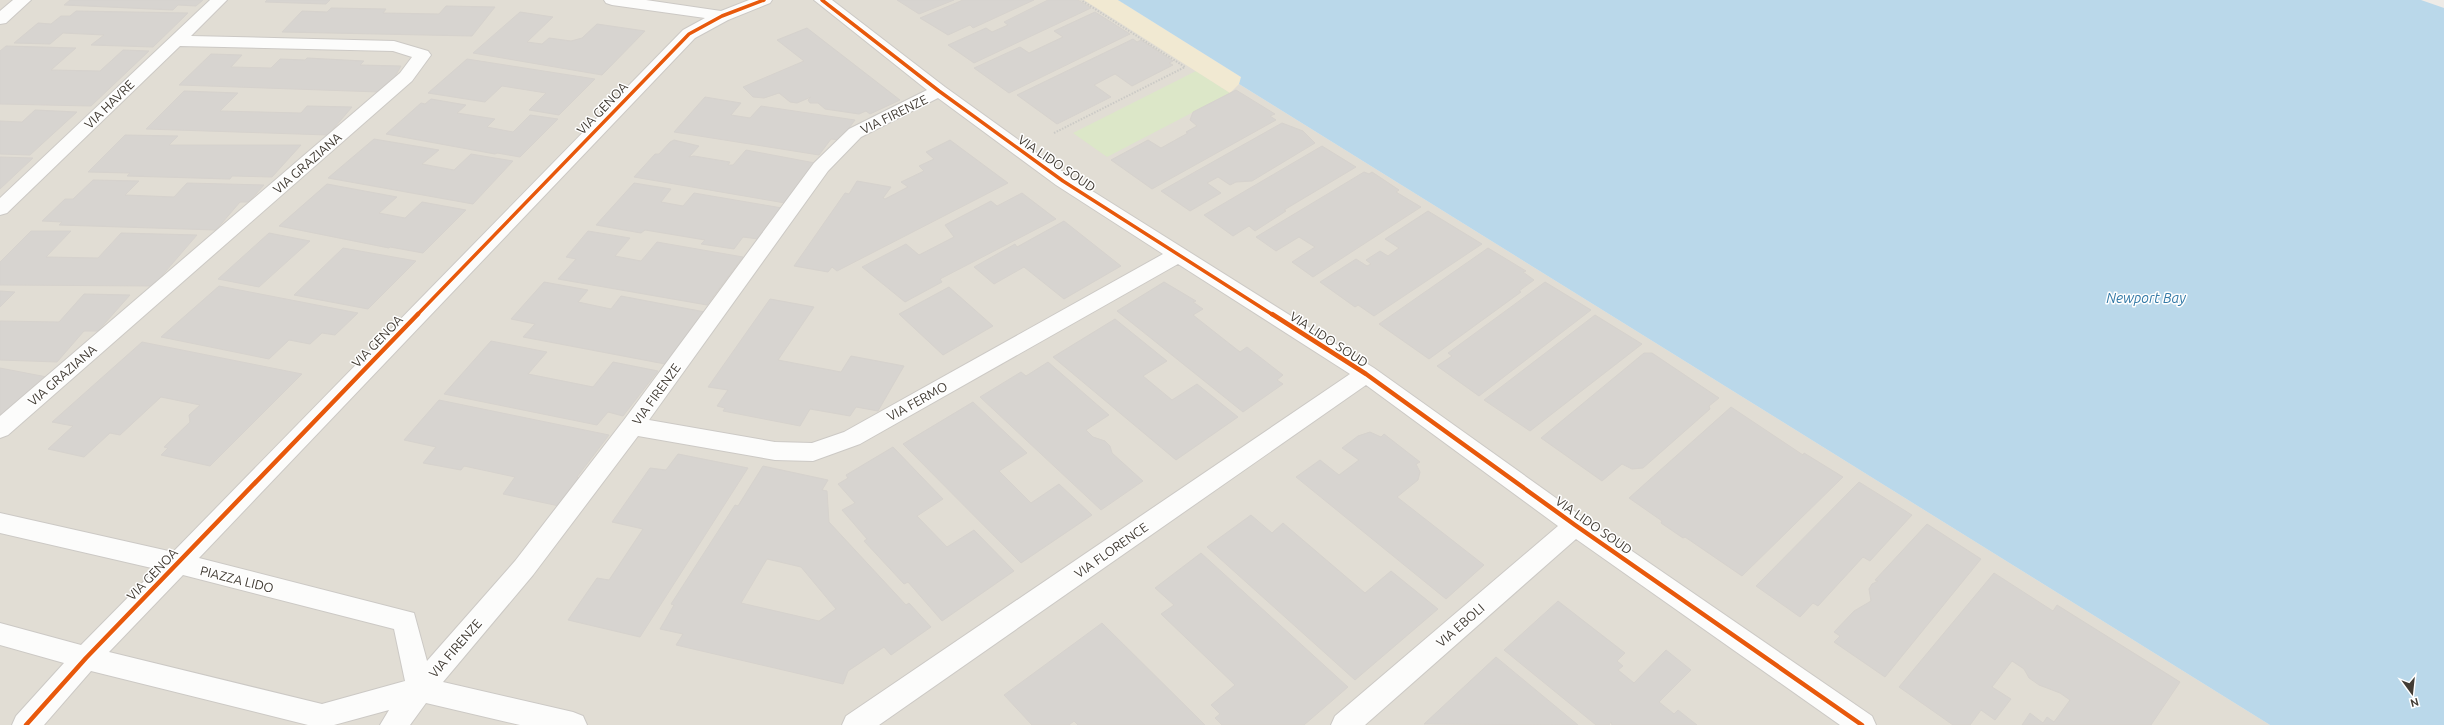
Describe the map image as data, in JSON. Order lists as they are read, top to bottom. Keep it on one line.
{"streets":{"street":["VIA HAVRE","VIA GENOA","VIA FIRENZE","VIA GRAZIANA","VIA LIDO SOUD","VIA FERMO","VIA FLORENCE","PIAZZA LIDO","VIA EBOLI"]},"crossings":[["VIA HAVRE","VIA GRAZIANA"],["VIA GENOA","PIAZZA LIDO"],["VIA FIRENZE","VIA LIDO SOUD"],["VIA FIRENZE","VIA FERMO"],["VIA FIRENZE","PIAZZA LIDO"],["VIA LIDO SOUD","VIA FERMO"],["VIA LIDO SOUD","VIA FLORENCE"],["VIA LIDO SOUD","VIA EBOLI"]],"water":["Newport Bay"],"north":"bottom"}
